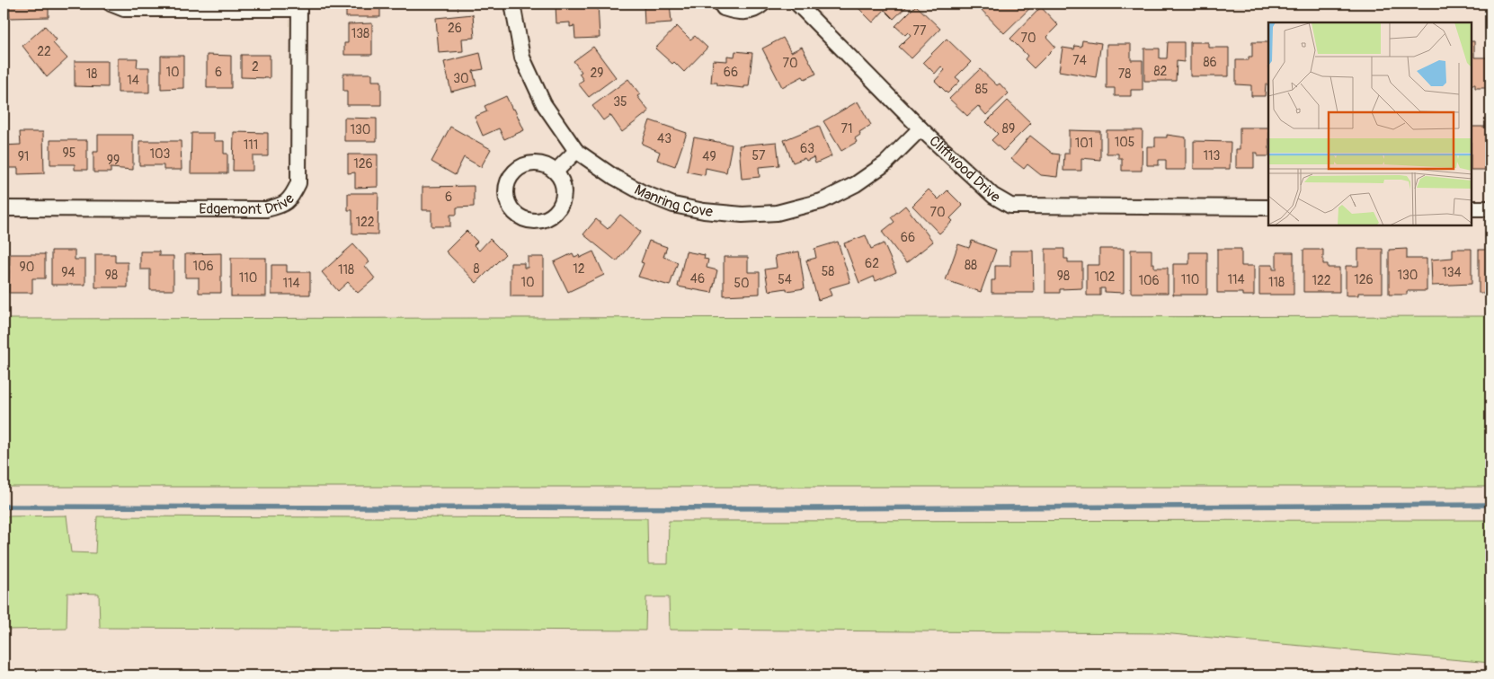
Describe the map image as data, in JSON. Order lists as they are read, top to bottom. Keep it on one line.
{"streets":{"street":["Cliffwood Drive","Edgemont Drive","Manring Cove"]},"crossings":[["Cliffwood Drive","Manring Cove"]],"house_numbers":["26","77","138","70","22","74","86","70","2","82","10","6","66","29","18","78","30","14","85","35","71","89","130","43","105","101","111","63","95","103","57","113","91","49","99","126","6","70","122","66","62","88","106","90","8","12","118","58","94","134","98","130","98","102","110","46","54","110","114","126","106","122","10","118","114","50"]}
